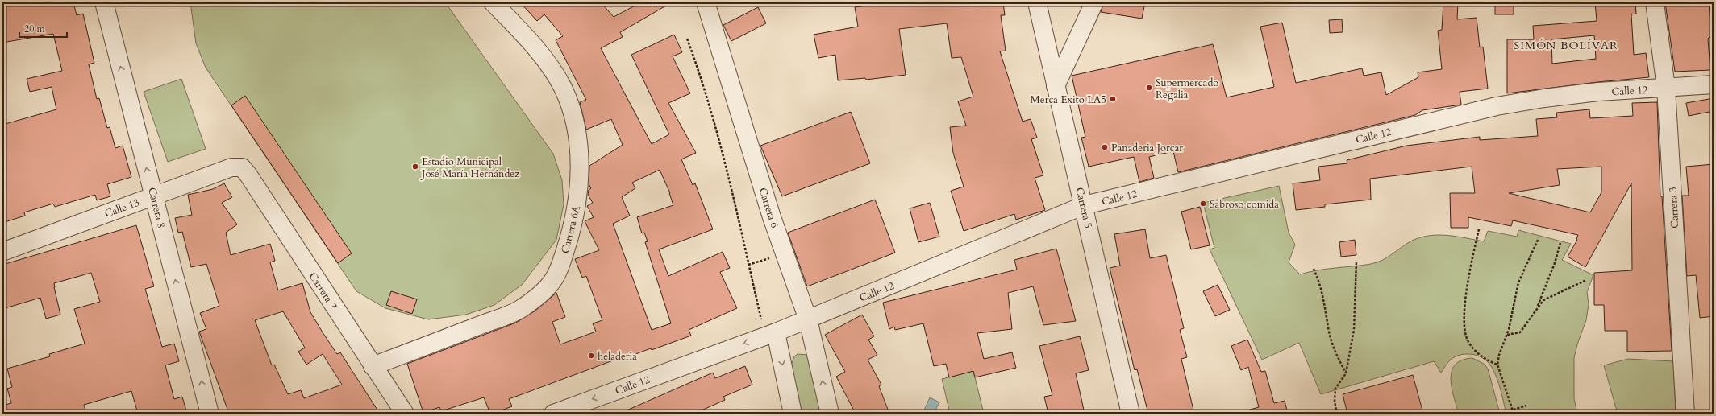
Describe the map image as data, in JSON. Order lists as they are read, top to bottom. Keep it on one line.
{"streets":{"street":["Calle 12","Calle 13","Carrera 8","Carrera 6","Carrera 5","Carrera 3","Carrera 6A","Carrera 7"]},"crossings":[["Calle 12","Carrera 6"],["Calle 12","Carrera 5"],["Calle 12","Carrera 3"],["Calle 13","Carrera 8"],["Calle 13","Carrera 7"],["Carrera 6A","Carrera 7"]],"one_way":["Carrera 8"],"districts":["SIMÓN BOLÍVAR"],"places":["Supermercado Regalia","Merca Exito LA5","Panaderia Jorcar","Estadio Municipal José María Hernández","Sabroso comida","heladeria"],"scale_bar":"20 m"}
